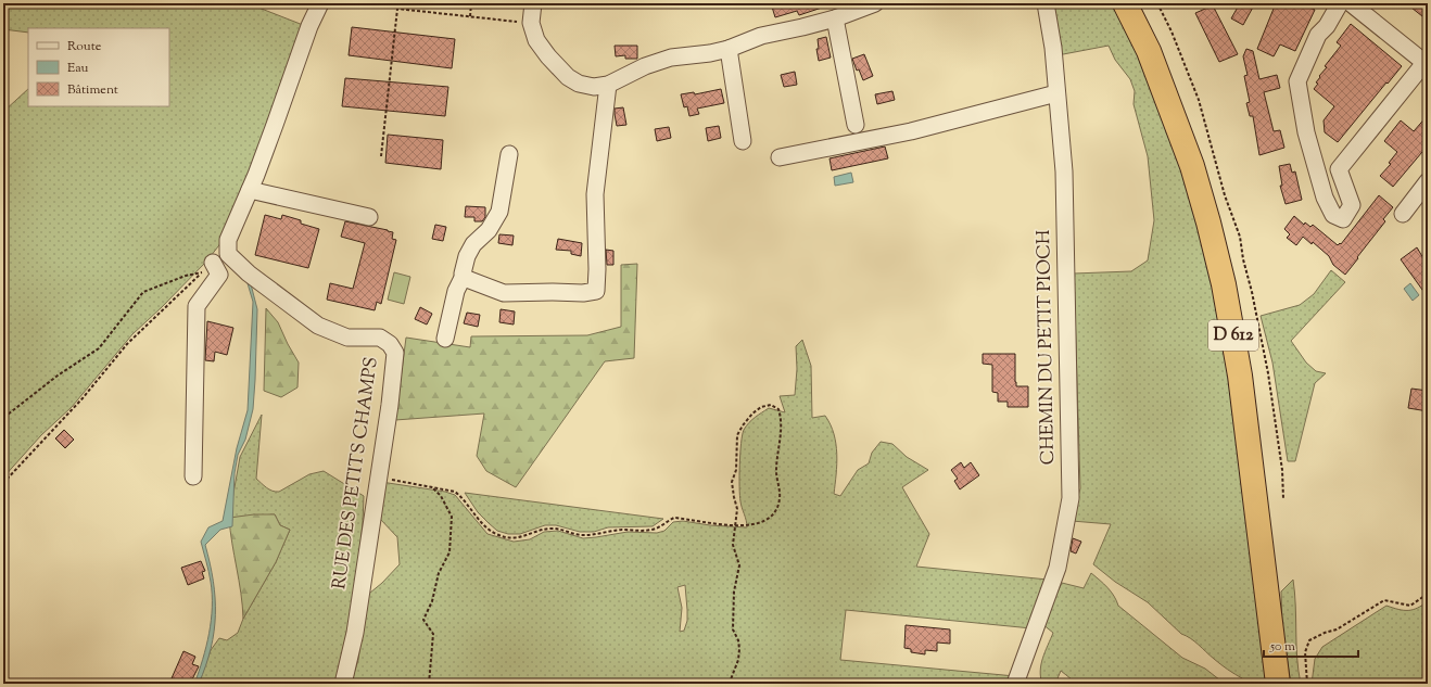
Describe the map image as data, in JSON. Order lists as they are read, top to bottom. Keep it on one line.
{"streets":{"highway":["D 612"],"street":["CHEMIN DU PETIT PIOCH","RUE DES PETITS CHAMPS"]},"legend":["Route","Eau","Bâtiment"],"scale_bar":"50 m"}
